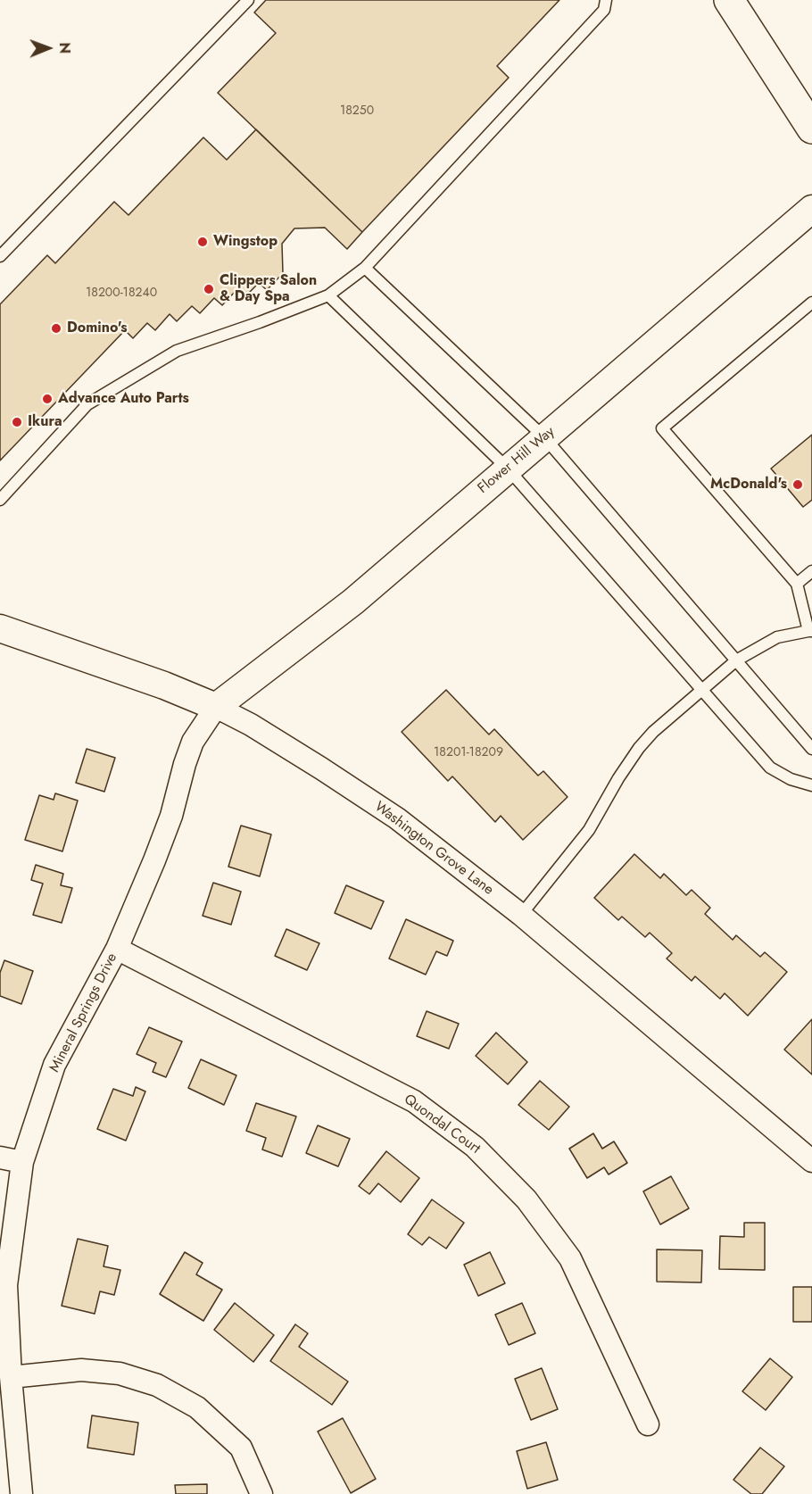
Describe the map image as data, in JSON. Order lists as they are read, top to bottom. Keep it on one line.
{"streets":{"street":["Flower Hill Way","Washington Grove Lane","Mineral Springs Drive","Quondal Court"]},"crossings":[["Flower Hill Way","Washington Grove Lane"],["Flower Hill Way","Mineral Springs Drive"],["Washington Grove Lane","Mineral Springs Drive"],["Mineral Springs Drive","Quondal Court"]],"places":["Wingstop","Clippers Salon & Day Spa","Domino's","Advance Auto Parts","Ikura","McDonald's"],"house_numbers":["18250","18200-18240","18201-18209"],"north":"right"}
